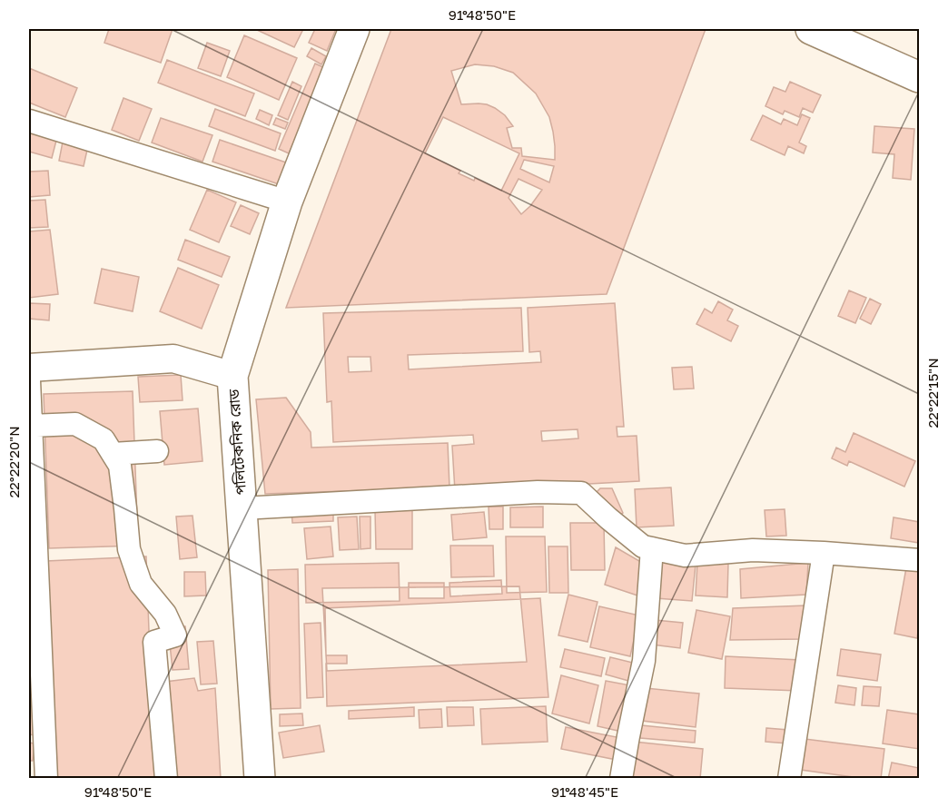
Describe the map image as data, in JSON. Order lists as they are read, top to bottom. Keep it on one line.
{"streets":{"main road":["পলিটেকনিক রোড"]},"coordinates":["91°48'50\"E","22°22'15\"N","22°22'20\"N","91°48'45\"E"]}
